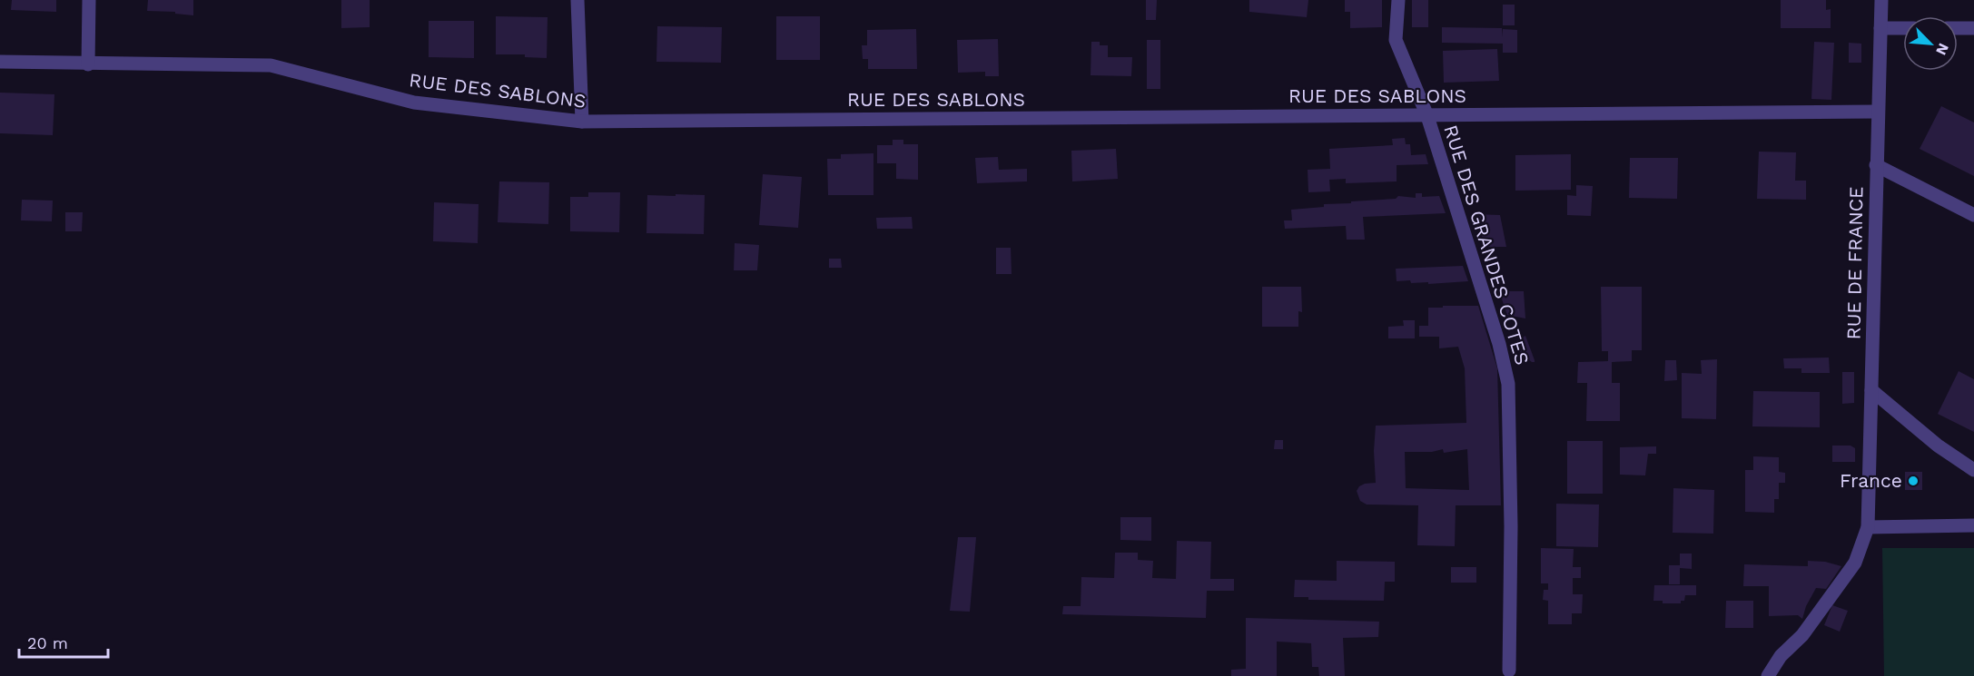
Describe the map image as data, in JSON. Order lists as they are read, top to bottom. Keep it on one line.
{"streets":{"street":["RUE DES SABLONS","RUE DES GRANDES COTES","RUE DE FRANCE"]},"crossings":[["RUE DES SABLONS","RUE DES GRANDES COTES"],["RUE DES SABLONS","RUE DE FRANCE"]],"places":["France"],"scale_bar":"20 m","north":"bottom right"}
